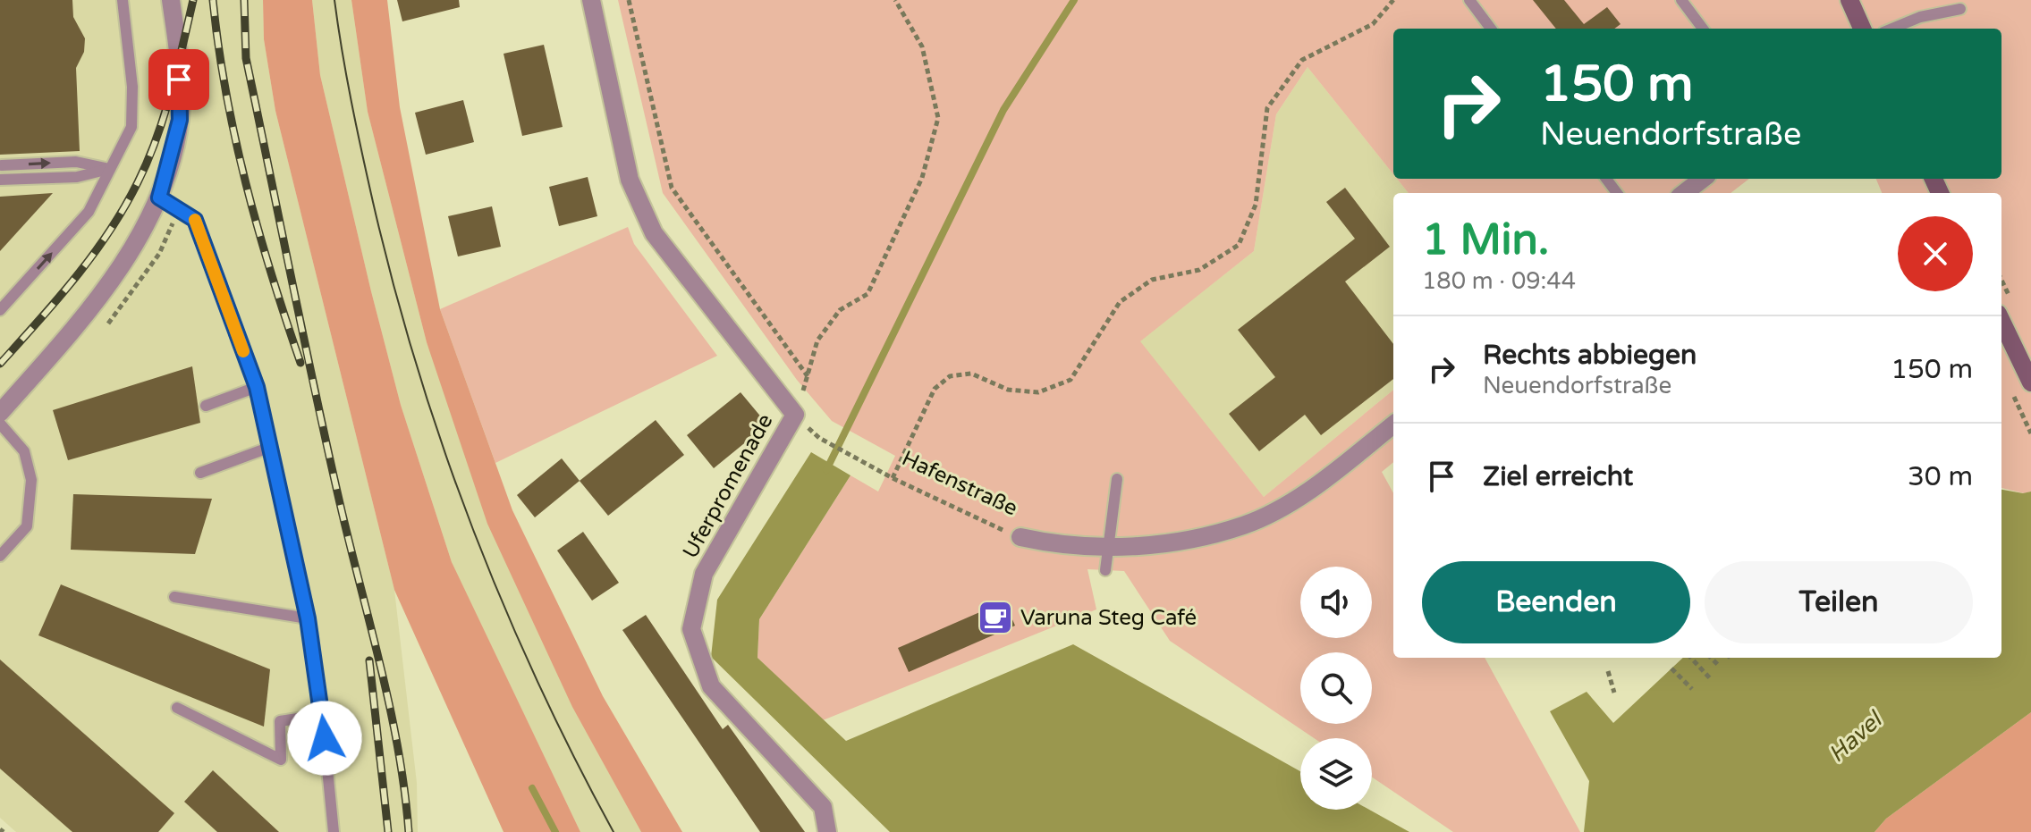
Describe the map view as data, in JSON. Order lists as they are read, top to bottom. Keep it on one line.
{"streets":{"street":["Hafenstraße","Uferpromenade"]},"water":["Havel"],"places":{"cafe":["Varuna Steg Café"]},"page":{"turn":["150 m","Neuendorfstraße"],"heading":["1 Min.","180 m · 09:44"],"list":[{"name":"Rechts abbiegen","note":"Neuendorfstraße","value":"150 m"},{"name":"Ziel erreicht","value":"30 m"}],"buttons":["Beenden","Teilen"]}}
